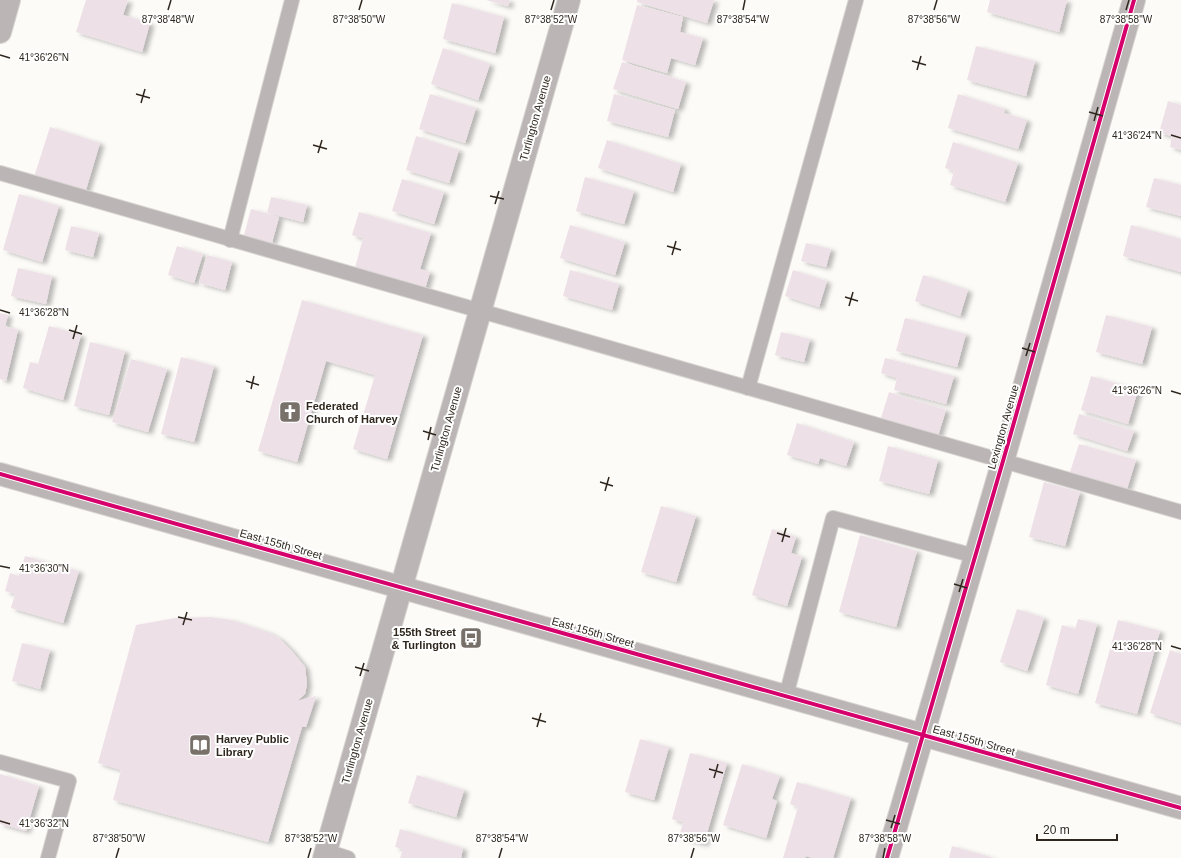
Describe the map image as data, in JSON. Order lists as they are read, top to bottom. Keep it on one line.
{"streets":{"street":["Turlington Avenue","Lexington Avenue","East 155th Street"]},"crossings":[["Turlington Avenue","East 155th Street"],["Lexington Avenue","East 155th Street"]],"places":{"church":["Federated Church of Harvey"],"bus stop":["155th Street & Turlington"],"library":["Harvey Public Library"]},"scale_bar":"20 m","coordinates":["87°38'48\"W","87°38'50\"W","87°38'52\"W","87°38'54\"W","87°38'56\"W","87°38'58\"W","41°36'26\"N","41°36'24\"N","41°36'28\"N","41°36'30\"N","41°36'32\"N"]}
